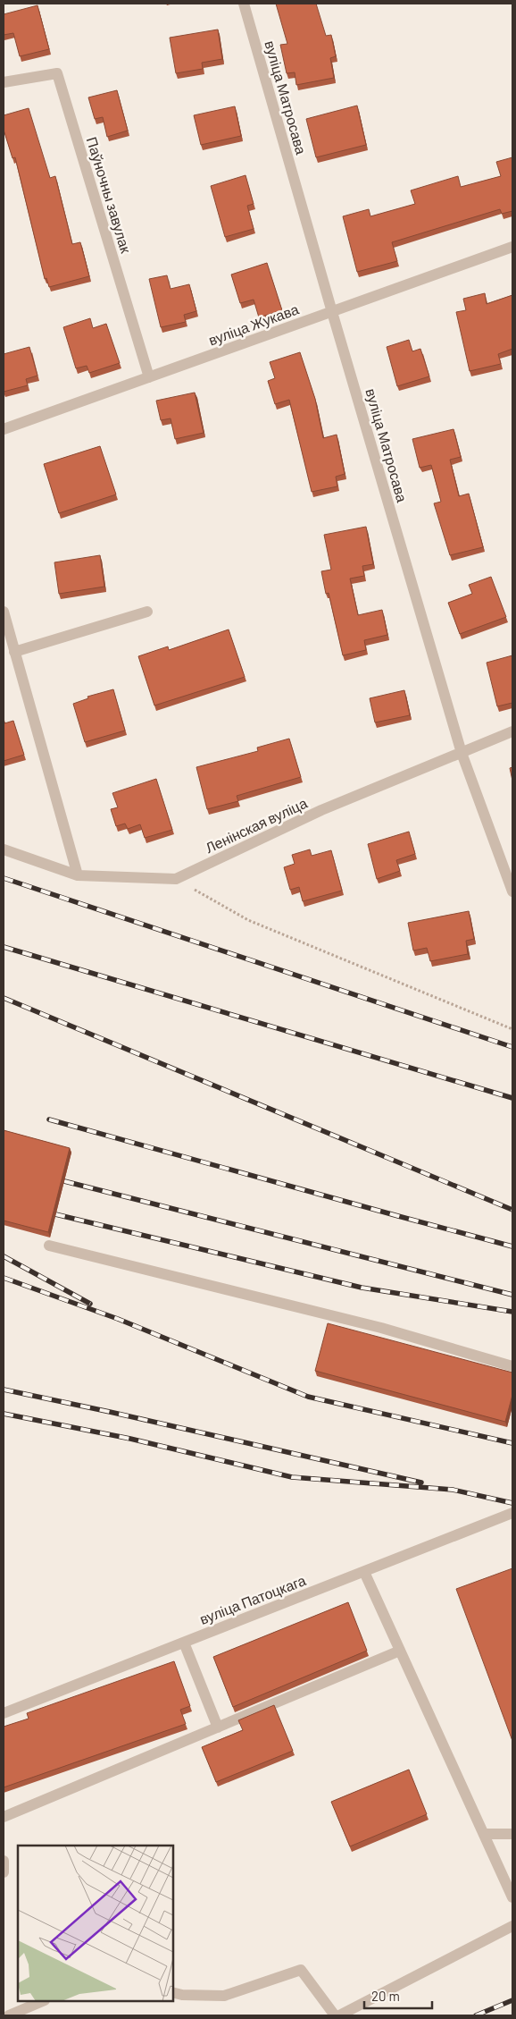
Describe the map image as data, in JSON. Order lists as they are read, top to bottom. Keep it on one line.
{"streets":{"street":["вуліца Матросава","Паўночны завулак","вуліца Жукава","Ленінская вуліца","вуліца Патоцкага"]},"crossings":[["вуліца Матросава","вуліца Жукава"],["вуліца Матросава","Ленінская вуліца"],["Паўночны завулак","вуліца Жукава"]],"scale_bar":"20 m"}
